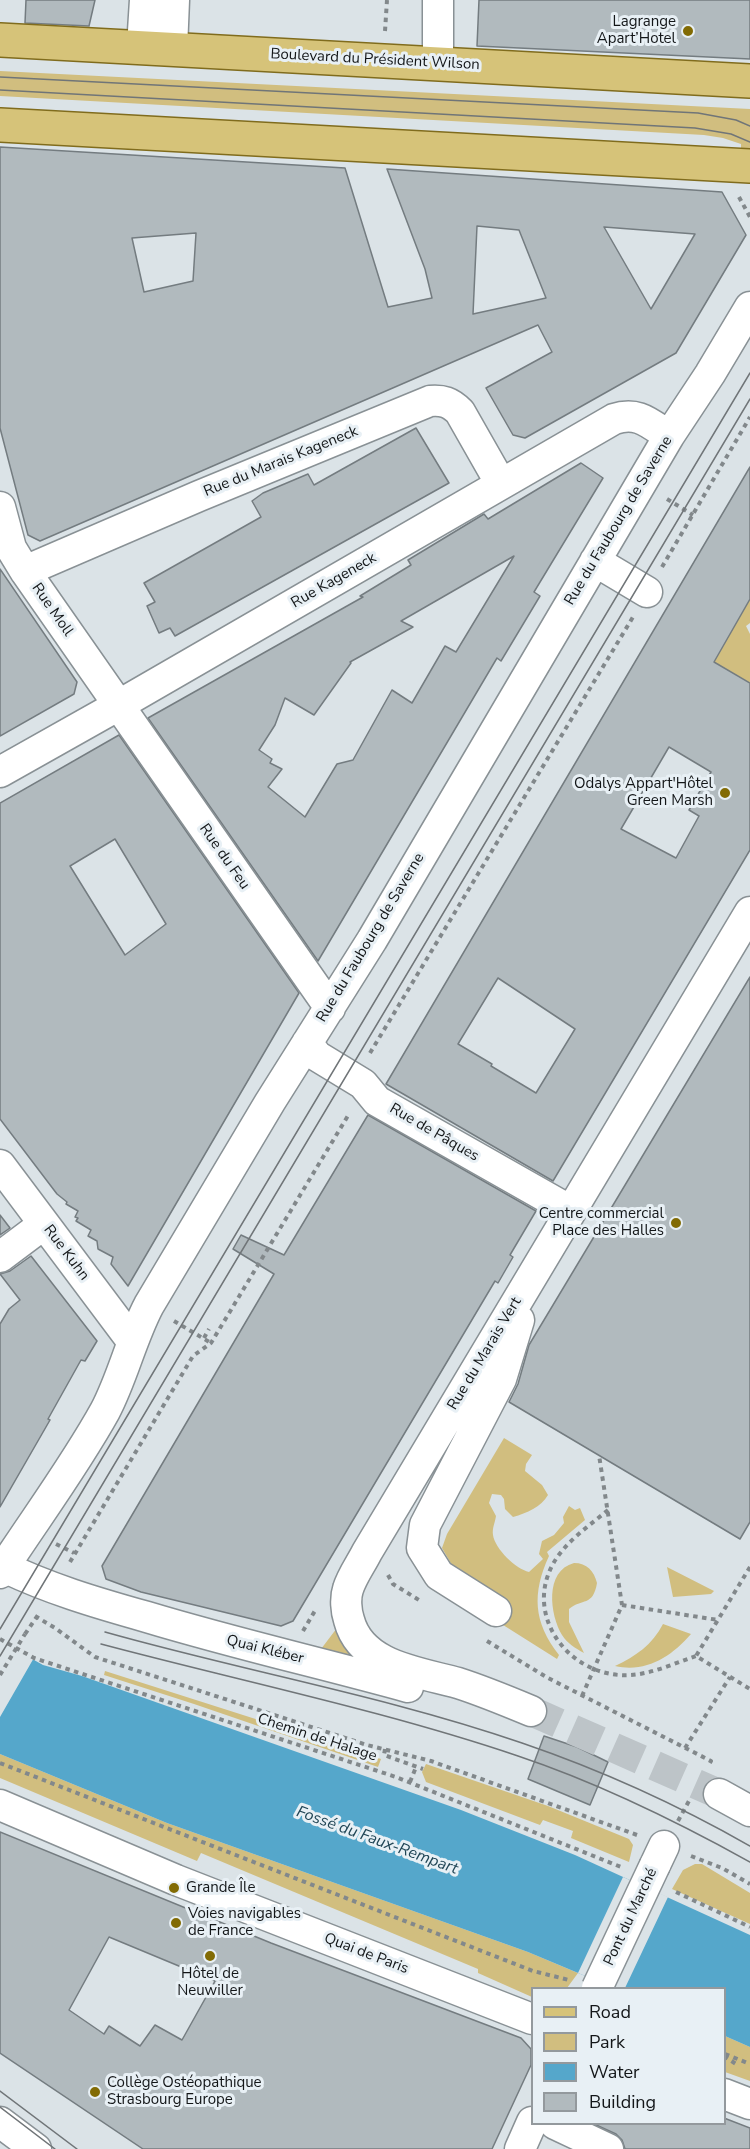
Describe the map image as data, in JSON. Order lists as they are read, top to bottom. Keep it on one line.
{"streets":{"main road":["Boulevard du Président Wilson"],"street":["Rue du Marais Kageneck","Rue du Faubourg de Saverne","Rue Kageneck","Rue Moll","Rue du Feu","Rue de Pâques","Rue Kuhn","Rue du Marais Vert","Quai Kléber","Pont du Marché","Quai de Paris"],"path":["Chemin de Halage"]},"crossings":[["Rue du Marais Kageneck","Rue Kageneck"],["Rue du Marais Kageneck","Rue Moll"],["Rue du Faubourg de Saverne","Rue Kageneck"],["Rue du Faubourg de Saverne","Rue du Feu"],["Rue du Faubourg de Saverne","Rue de Pâques"],["Rue du Faubourg de Saverne","Rue Kuhn"],["Rue du Faubourg de Saverne","Quai Kléber"],["Rue Kageneck","Rue Moll"],["Rue Kageneck","Rue du Feu"],["Rue Moll","Rue du Feu"],["Rue de Pâques","Rue du Marais Vert"],["Rue du Marais Vert","Quai Kléber"]],"water":["Fossé du Faux-Rempart"],"places":["Lagrange Apart’Hotel","Odalys Appart'Hôtel Green Marsh","Centre commercial Place des Halles","Grande Île","Voies navigables de France","Hôtel de Neuwiller","Collège Ostéopathique Strasbourg Europe"],"legend":["Road","Park","Water","Building"]}
